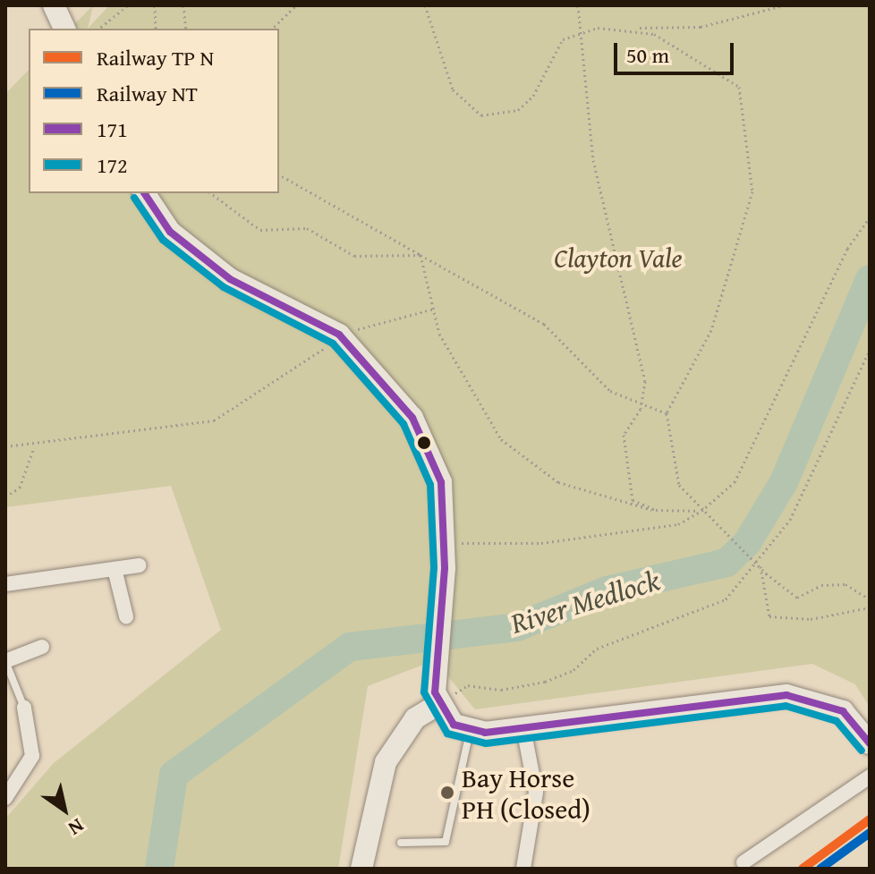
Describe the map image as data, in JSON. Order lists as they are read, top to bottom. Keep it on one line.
{"water":["River Medlock"],"parks":["Clayton Vale"],"places":["Bay Horse PH (Closed)"],"lines":["transit line 171","transit line 172","rail line NT"],"legend":["Railway TP N","Railway NT","171","172"],"scale_bar":"50 m","north":"bottom right"}
